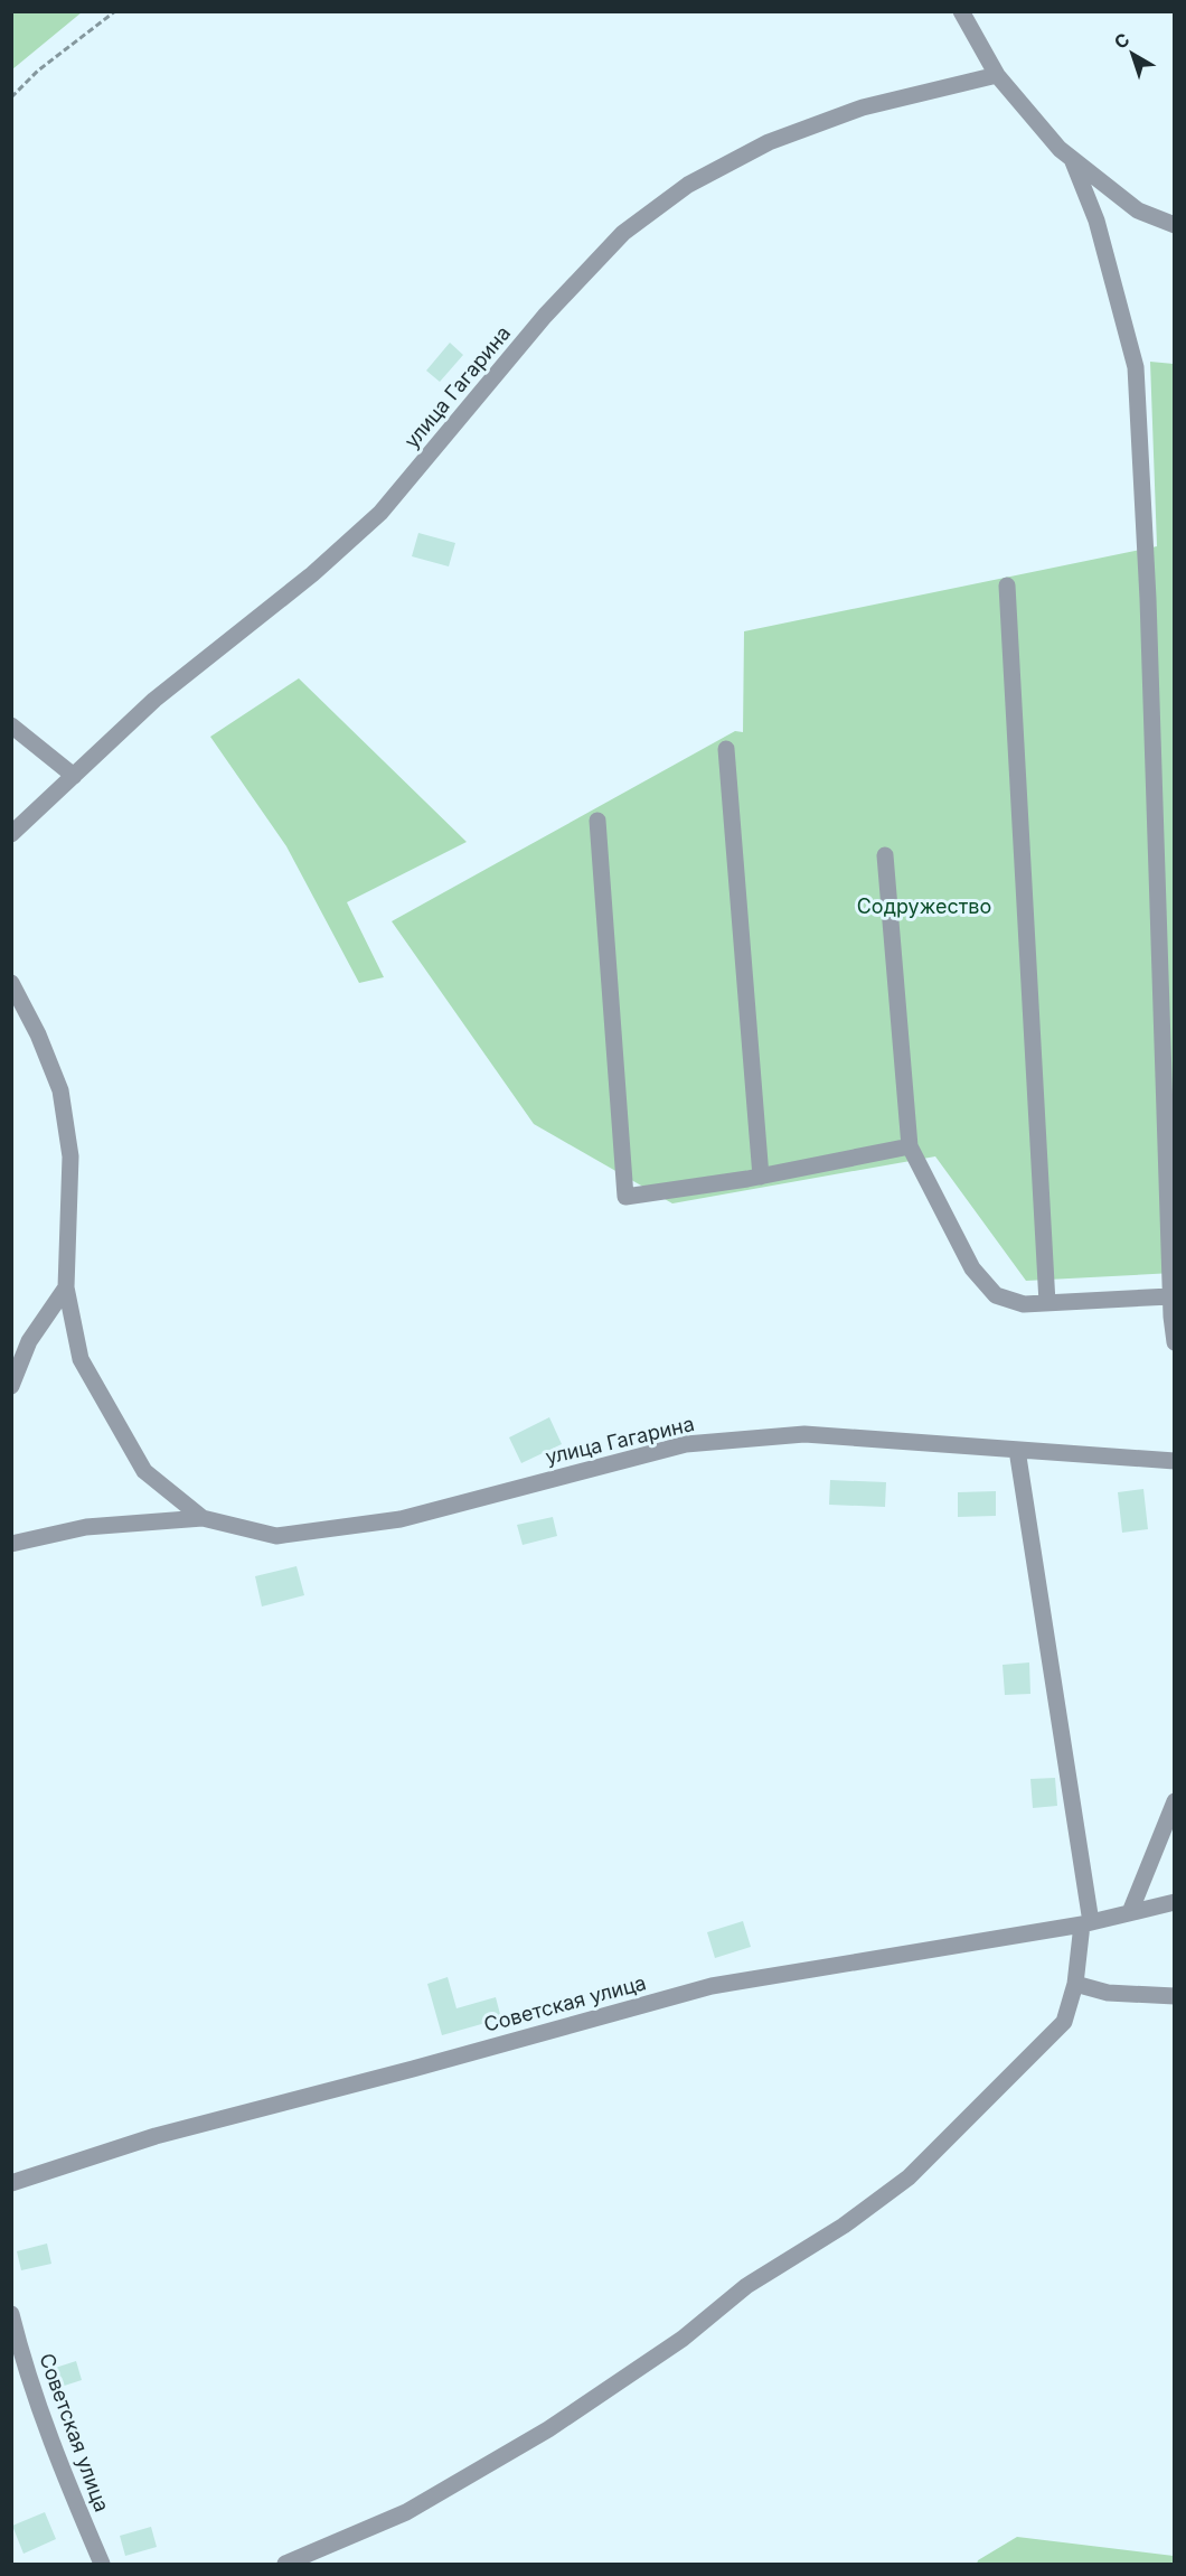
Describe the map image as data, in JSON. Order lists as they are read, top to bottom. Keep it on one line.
{"streets":{"street":["улица Гагарина","Советская улица"]},"parks":["Содружество"],"north":"top left"}
